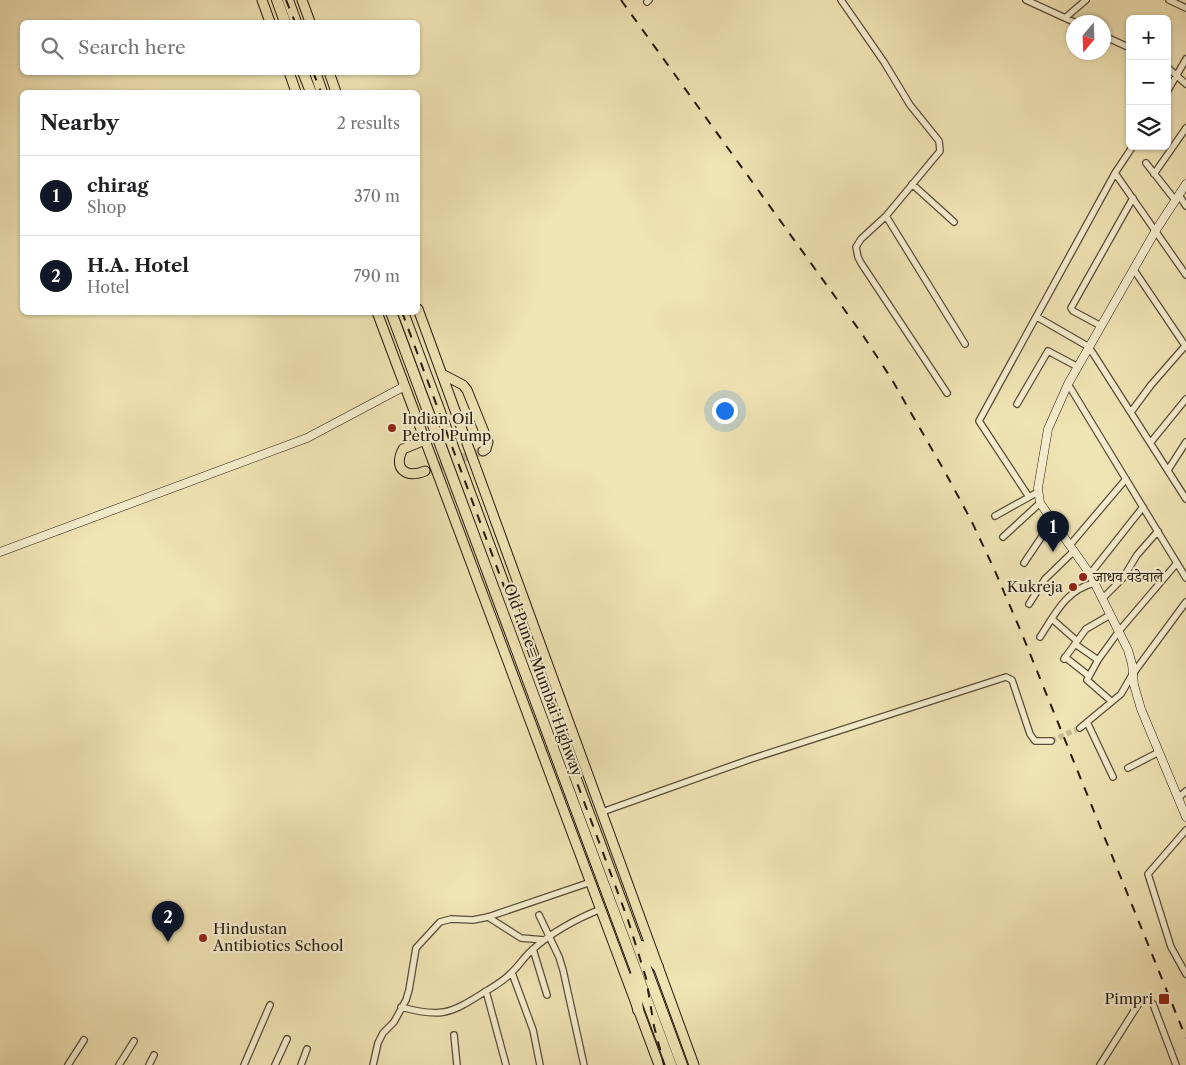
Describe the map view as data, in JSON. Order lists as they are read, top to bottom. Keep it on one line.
{"streets":{"highway":["Old Pune–Mumbai Highway"]},"places":{"other":["Indian Oil Petrol Pump","जाधव वडेवाले","Kukreja","Hindustan Antibiotics School"],"transit":["Pimpri"]},"north":"bottom","page":{"map_buttons":["+","−"],"search":"Search here","heading":["Nearby","2 results"],"list":[{"mark":"1","name":"chirag","note":"Shop","value":"370 m"},{"mark":"2","name":"H.A. Hotel","note":"Hotel","value":"790 m"}],"pins":["1","2"]}}
